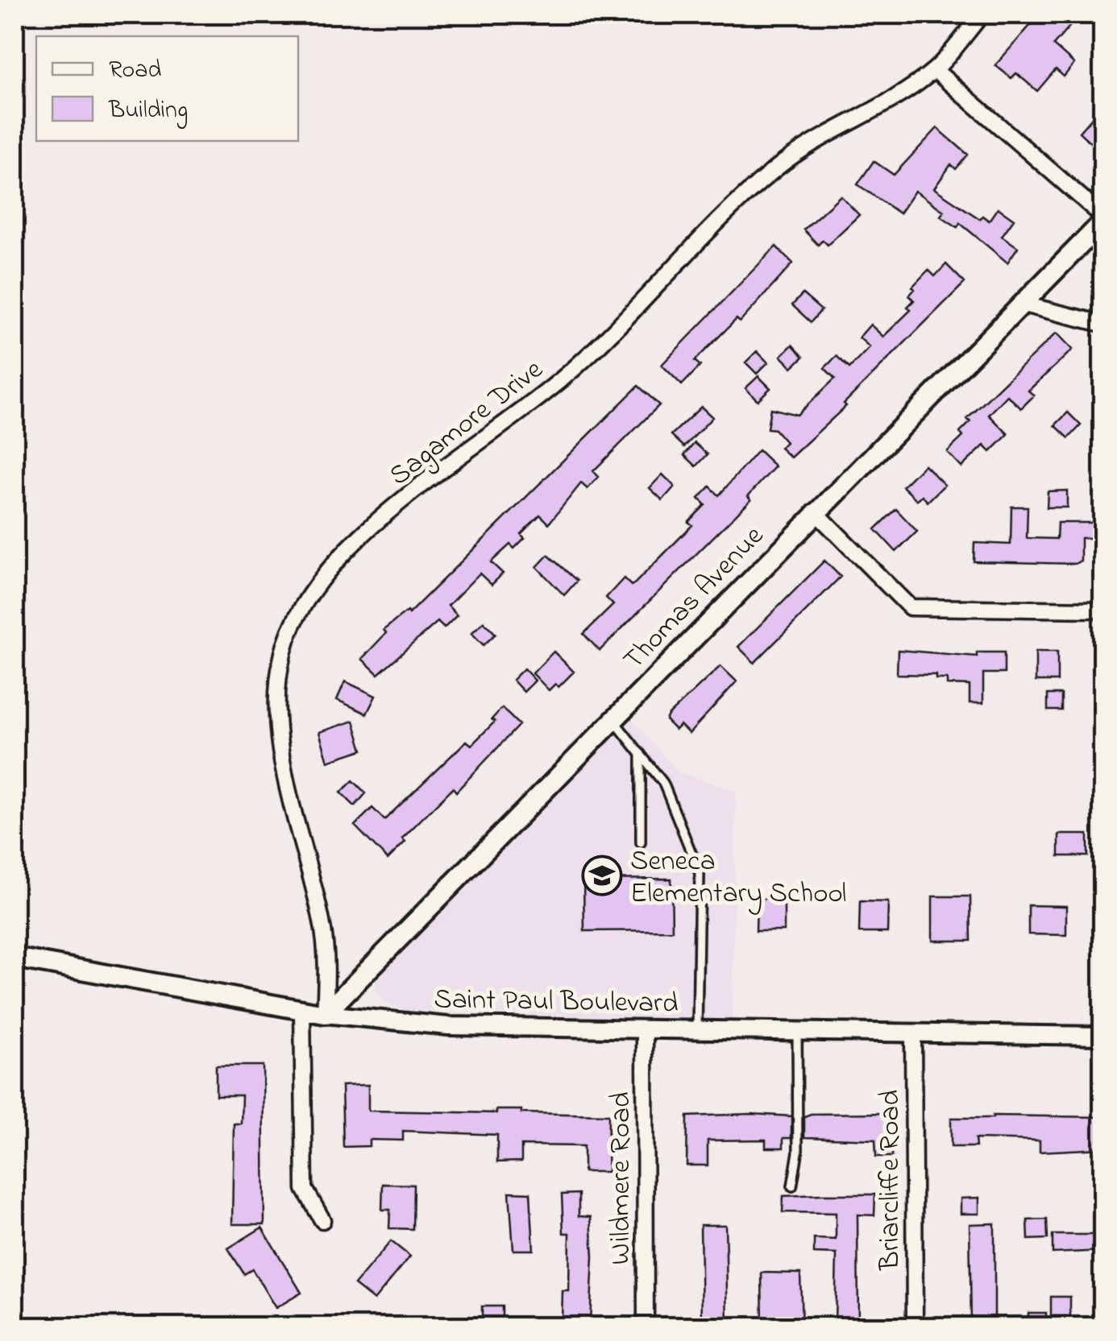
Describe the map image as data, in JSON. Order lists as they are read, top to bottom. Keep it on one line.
{"streets":{"main road":["Thomas Avenue","Saint Paul Boulevard"],"street":["Sagamore Drive","Wildmere Road","Briarcliffe Road"]},"crossings":[["Sagamore Drive","Thomas Avenue"],["Sagamore Drive","Saint Paul Boulevard"],["Thomas Avenue","Saint Paul Boulevard"],["Saint Paul Boulevard","Wildmere Road"],["Saint Paul Boulevard","Briarcliffe Road"]],"places":{"school or university":["Seneca Elementary School"]},"legend":["Road","Building"]}
